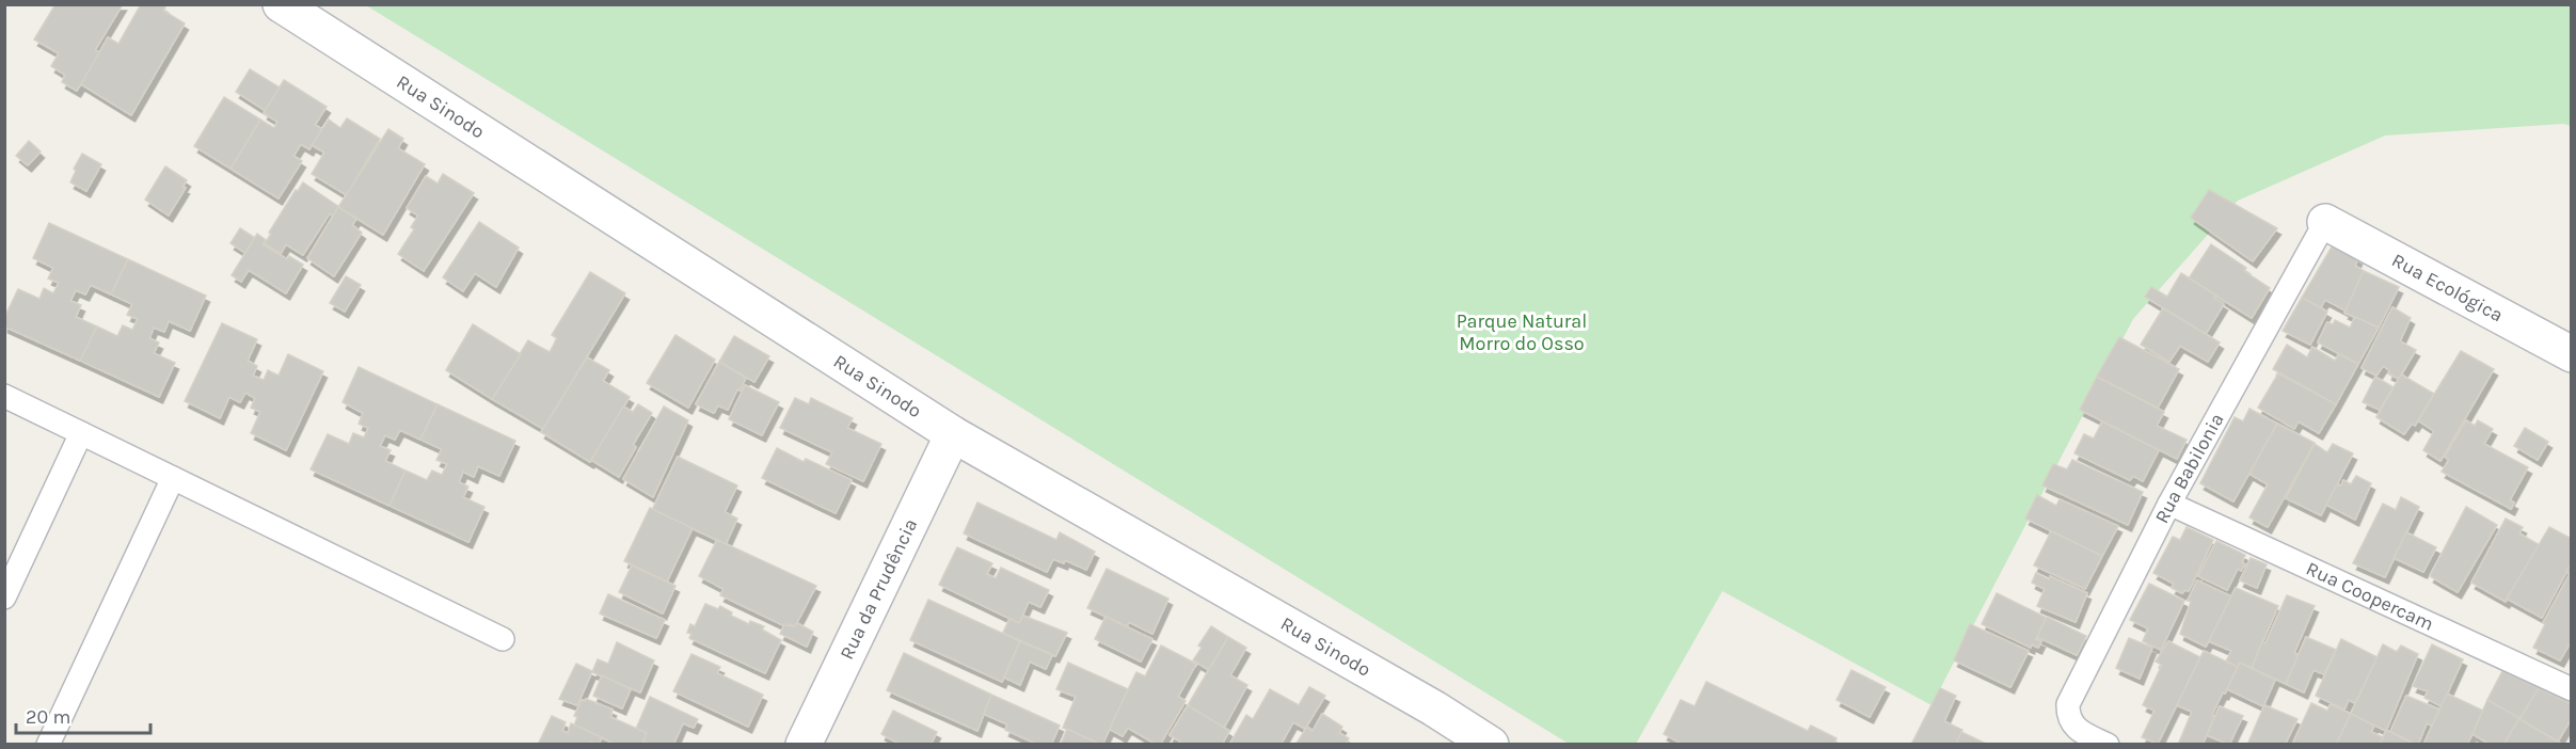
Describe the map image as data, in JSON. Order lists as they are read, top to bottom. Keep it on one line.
{"streets":{"street":["Rua Sinodo","Rua Ecológica","Rua da Prudência"],"lane":["Rua Babilonia","Rua Coopercam"]},"crossings":[["Rua Sinodo","Rua da Prudência"],["Rua Ecológica","Rua Babilonia"],["Rua Babilonia","Rua Coopercam"]],"parks":["Parque Natural Morro do Osso"],"scale_bar":"20 m"}
